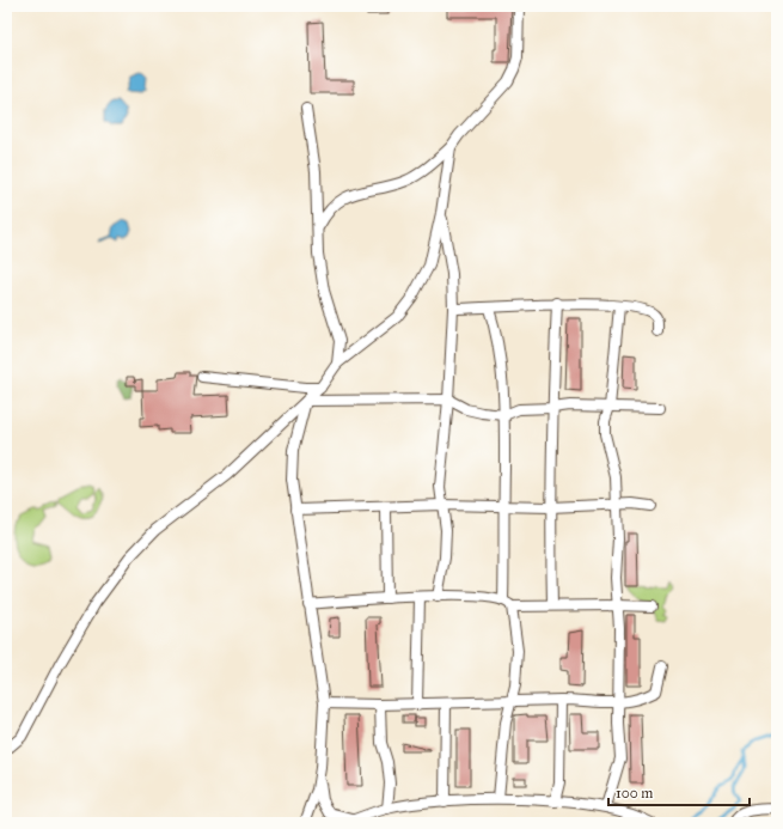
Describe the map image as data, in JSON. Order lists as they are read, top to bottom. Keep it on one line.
{"scale_bar":"100 m"}
